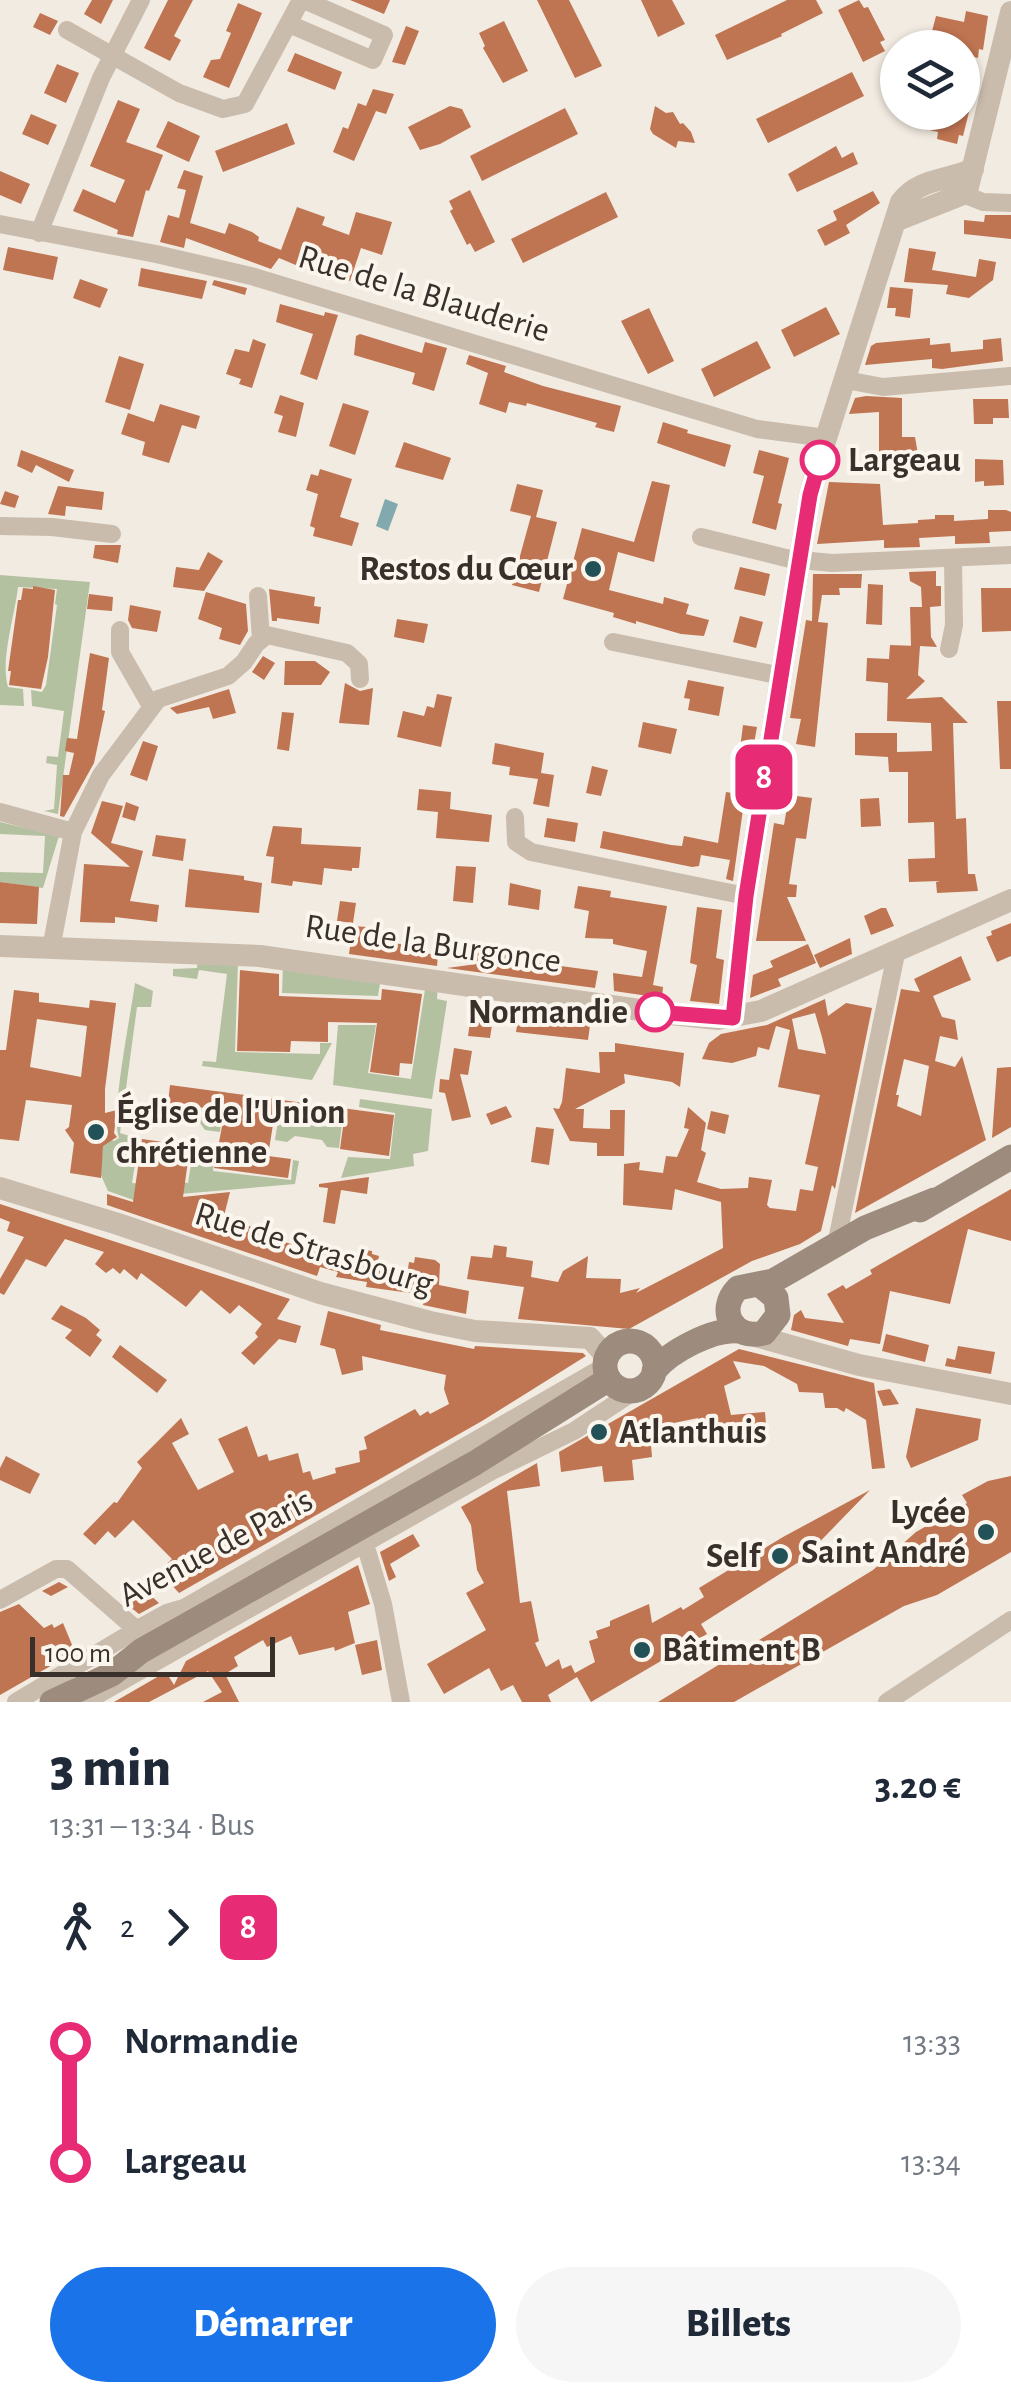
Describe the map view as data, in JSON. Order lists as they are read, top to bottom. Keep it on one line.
{"streets":{"main road":["Avenue de Paris"],"street":["Rue de la Blauderie","Rue de la Burgonce","Rue de Strasbourg"]},"crossings":[["Rue de Strasbourg","Avenue de Paris"]],"places":["Largeau","Restos du Cœur","Normandie","Église de l'Union chrétienne","Atlanthuis","Lycée Saint André","Self","Bâtiment B"],"lines":["bus line 8"],"scale_bar":"100 m","page":{"on_map":"8","scale":"100 m","heading":["3 min","13:31 – 13:34 · Bus","3.20 €"],"legs":["2","8"],"list":[{"name":"Normandie","value":"13:33"},{"name":"Largeau","value":"13:34"}],"buttons":["Démarrer","Billets"]}}
